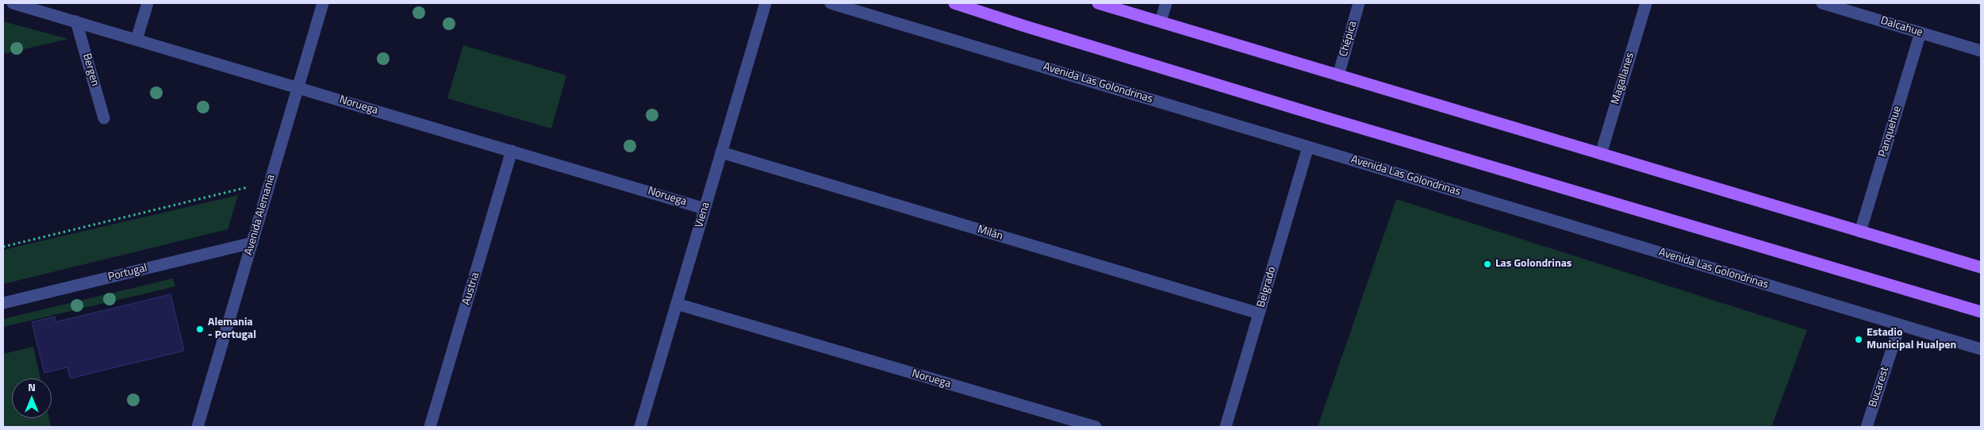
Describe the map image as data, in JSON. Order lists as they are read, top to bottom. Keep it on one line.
{"streets":{"street":["Dalcahue","Chépica","Bergen","Magallanes","Avenida Las Golondrinas","Noruega","Panquehue","Avenida Alemania","Viena","Milán","Portugal","Belgrado","Austria","Bucarest"]},"crossings":[["Dalcahue","Panquehue"],["Bergen","Noruega"],["Avenida Las Golondrinas","Belgrado"],["Avenida Las Golondrinas","Bucarest"],["Noruega","Avenida Alemania"],["Noruega","Viena"],["Noruega","Austria"],["Avenida Alemania","Portugal"],["Viena","Milán"],["Milán","Belgrado"]],"places":["Las Golondrinas","Alemania - Portugal","Estadio Municipal Hualpen"],"north":"top"}
